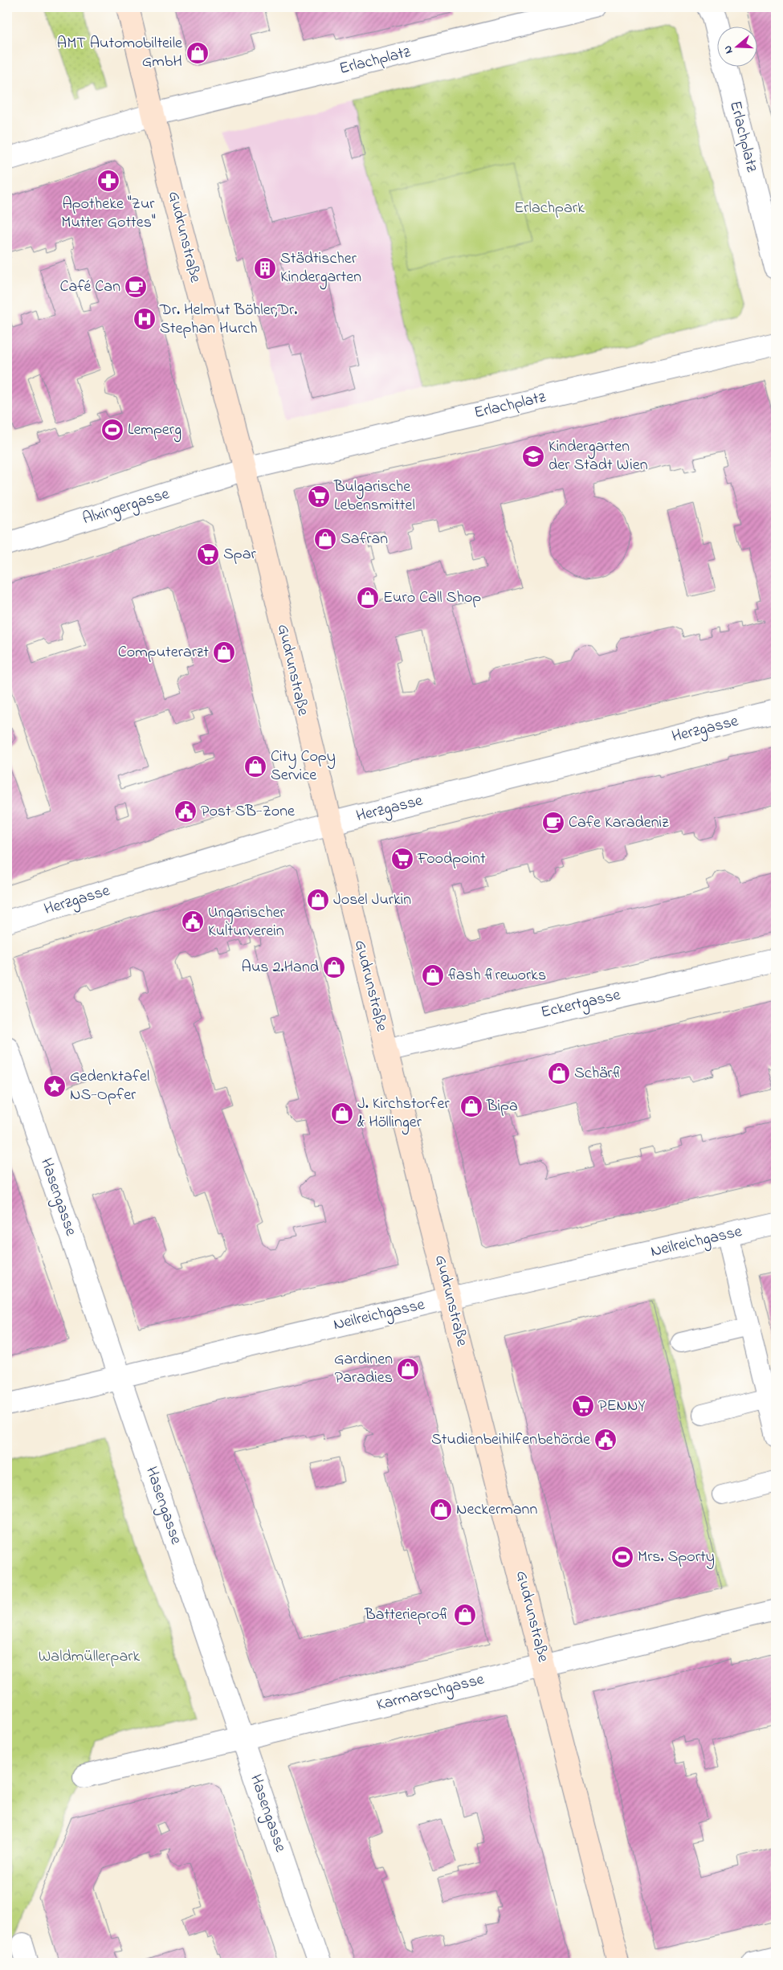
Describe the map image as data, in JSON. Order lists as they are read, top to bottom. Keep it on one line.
{"streets":{"main road":["Gudrunstraße"],"street":["Erlachplatz","Alxingergasse","Herzgasse","Eckertgasse","Hasengasse","Neilreichgasse","Karmarschgasse"]},"crossings":[["Erlachplatz","Gudrunstraße"],["Erlachplatz","Alxingergasse"],["Gudrunstraße","Alxingergasse"],["Gudrunstraße","Herzgasse"],["Gudrunstraße","Eckertgasse"],["Gudrunstraße","Neilreichgasse"],["Gudrunstraße","Karmarschgasse"],["Hasengasse","Neilreichgasse"],["Hasengasse","Karmarschgasse"]],"parks":["Erlachpark","Waldmüllerpark"],"places":{"shop":["AMT Automobilteile GmbH","Safran","Euro Call Shop","Computerarzt","City Copy Service","Josel Jurkin","Aus 2.Hand","flash fireworks","Schärfl","Bipa","J. Kirchstorfer & Höllinger","Gardinen Paradies","Neckermann","Batterieprofi"],"pharmacy":["Apotheke \"Zur Mutter Gottes\""],"building":["Städtischer Kindergarten"],"cafe":["Café Can","Cafe Karadeniz"],"hospital":["Dr. Helmut Böhler;Dr. Stephan Hurch"],"sports":["Lemperg","Mrs. Sporty"],"school or university":["Kindergarten der Stadt Wien"],"supermarket":["Bulgarische Lebensmittel","Spar","Foodpoint","PENNY"],"public building":["Post SB-Zone","Ungarischer Kulturverein","Studienbeihilfenbehörde"],"place":["Gedenktafel NS-Opfer"]},"north":"left"}
